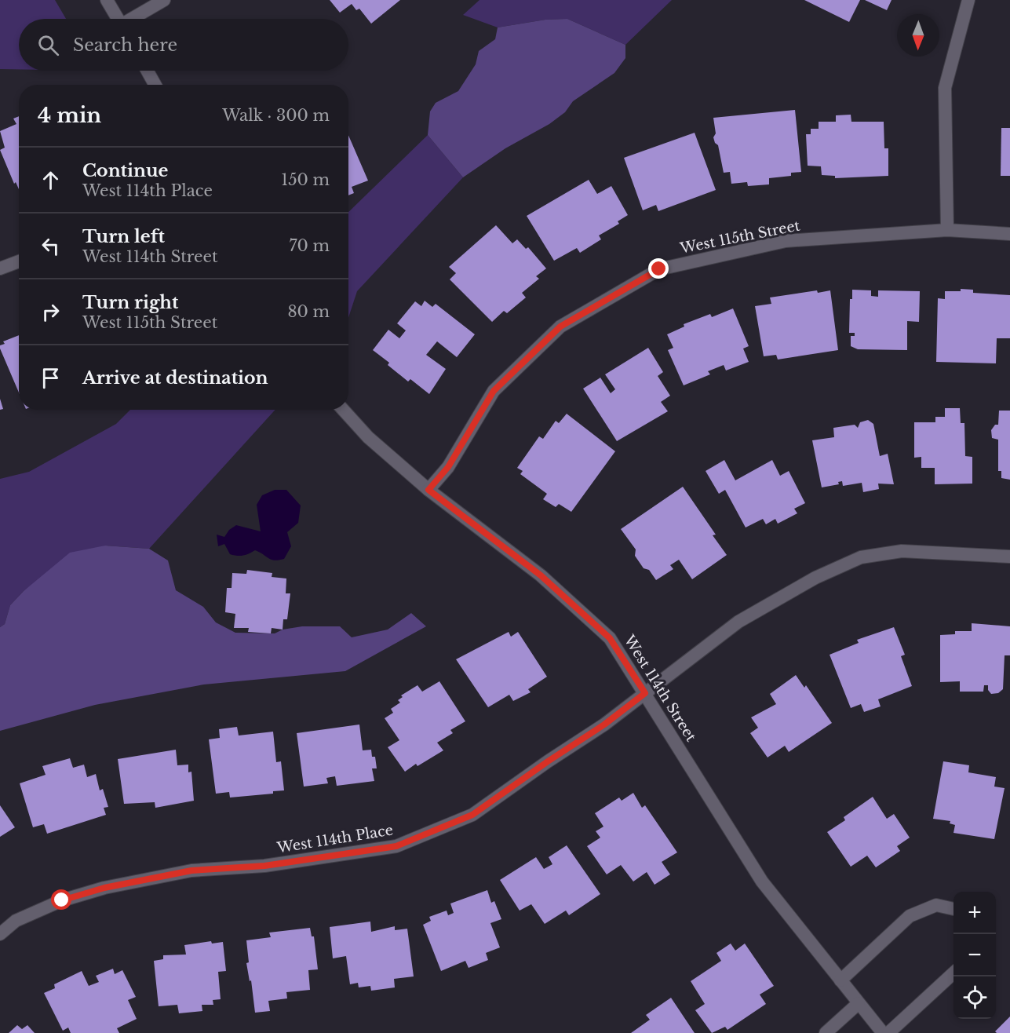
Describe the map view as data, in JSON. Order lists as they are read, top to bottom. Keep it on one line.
{"streets":{"street":["West 115th Street","West 114th Street","West 114th Place"]},"crossings":[["West 115th Street","West 114th Street"],["West 114th Street","West 114th Place"]],"north":"bottom","page":{"search":"Search here","heading":["4 min","Walk · 300 m"],"list":[["Continue","West 114th Place","150 m"],["Turn left","West 114th Street","70 m"],["Turn right","West 115th Street","80 m"],"Arrive at destination"],"map_buttons":["+","−"]}}
